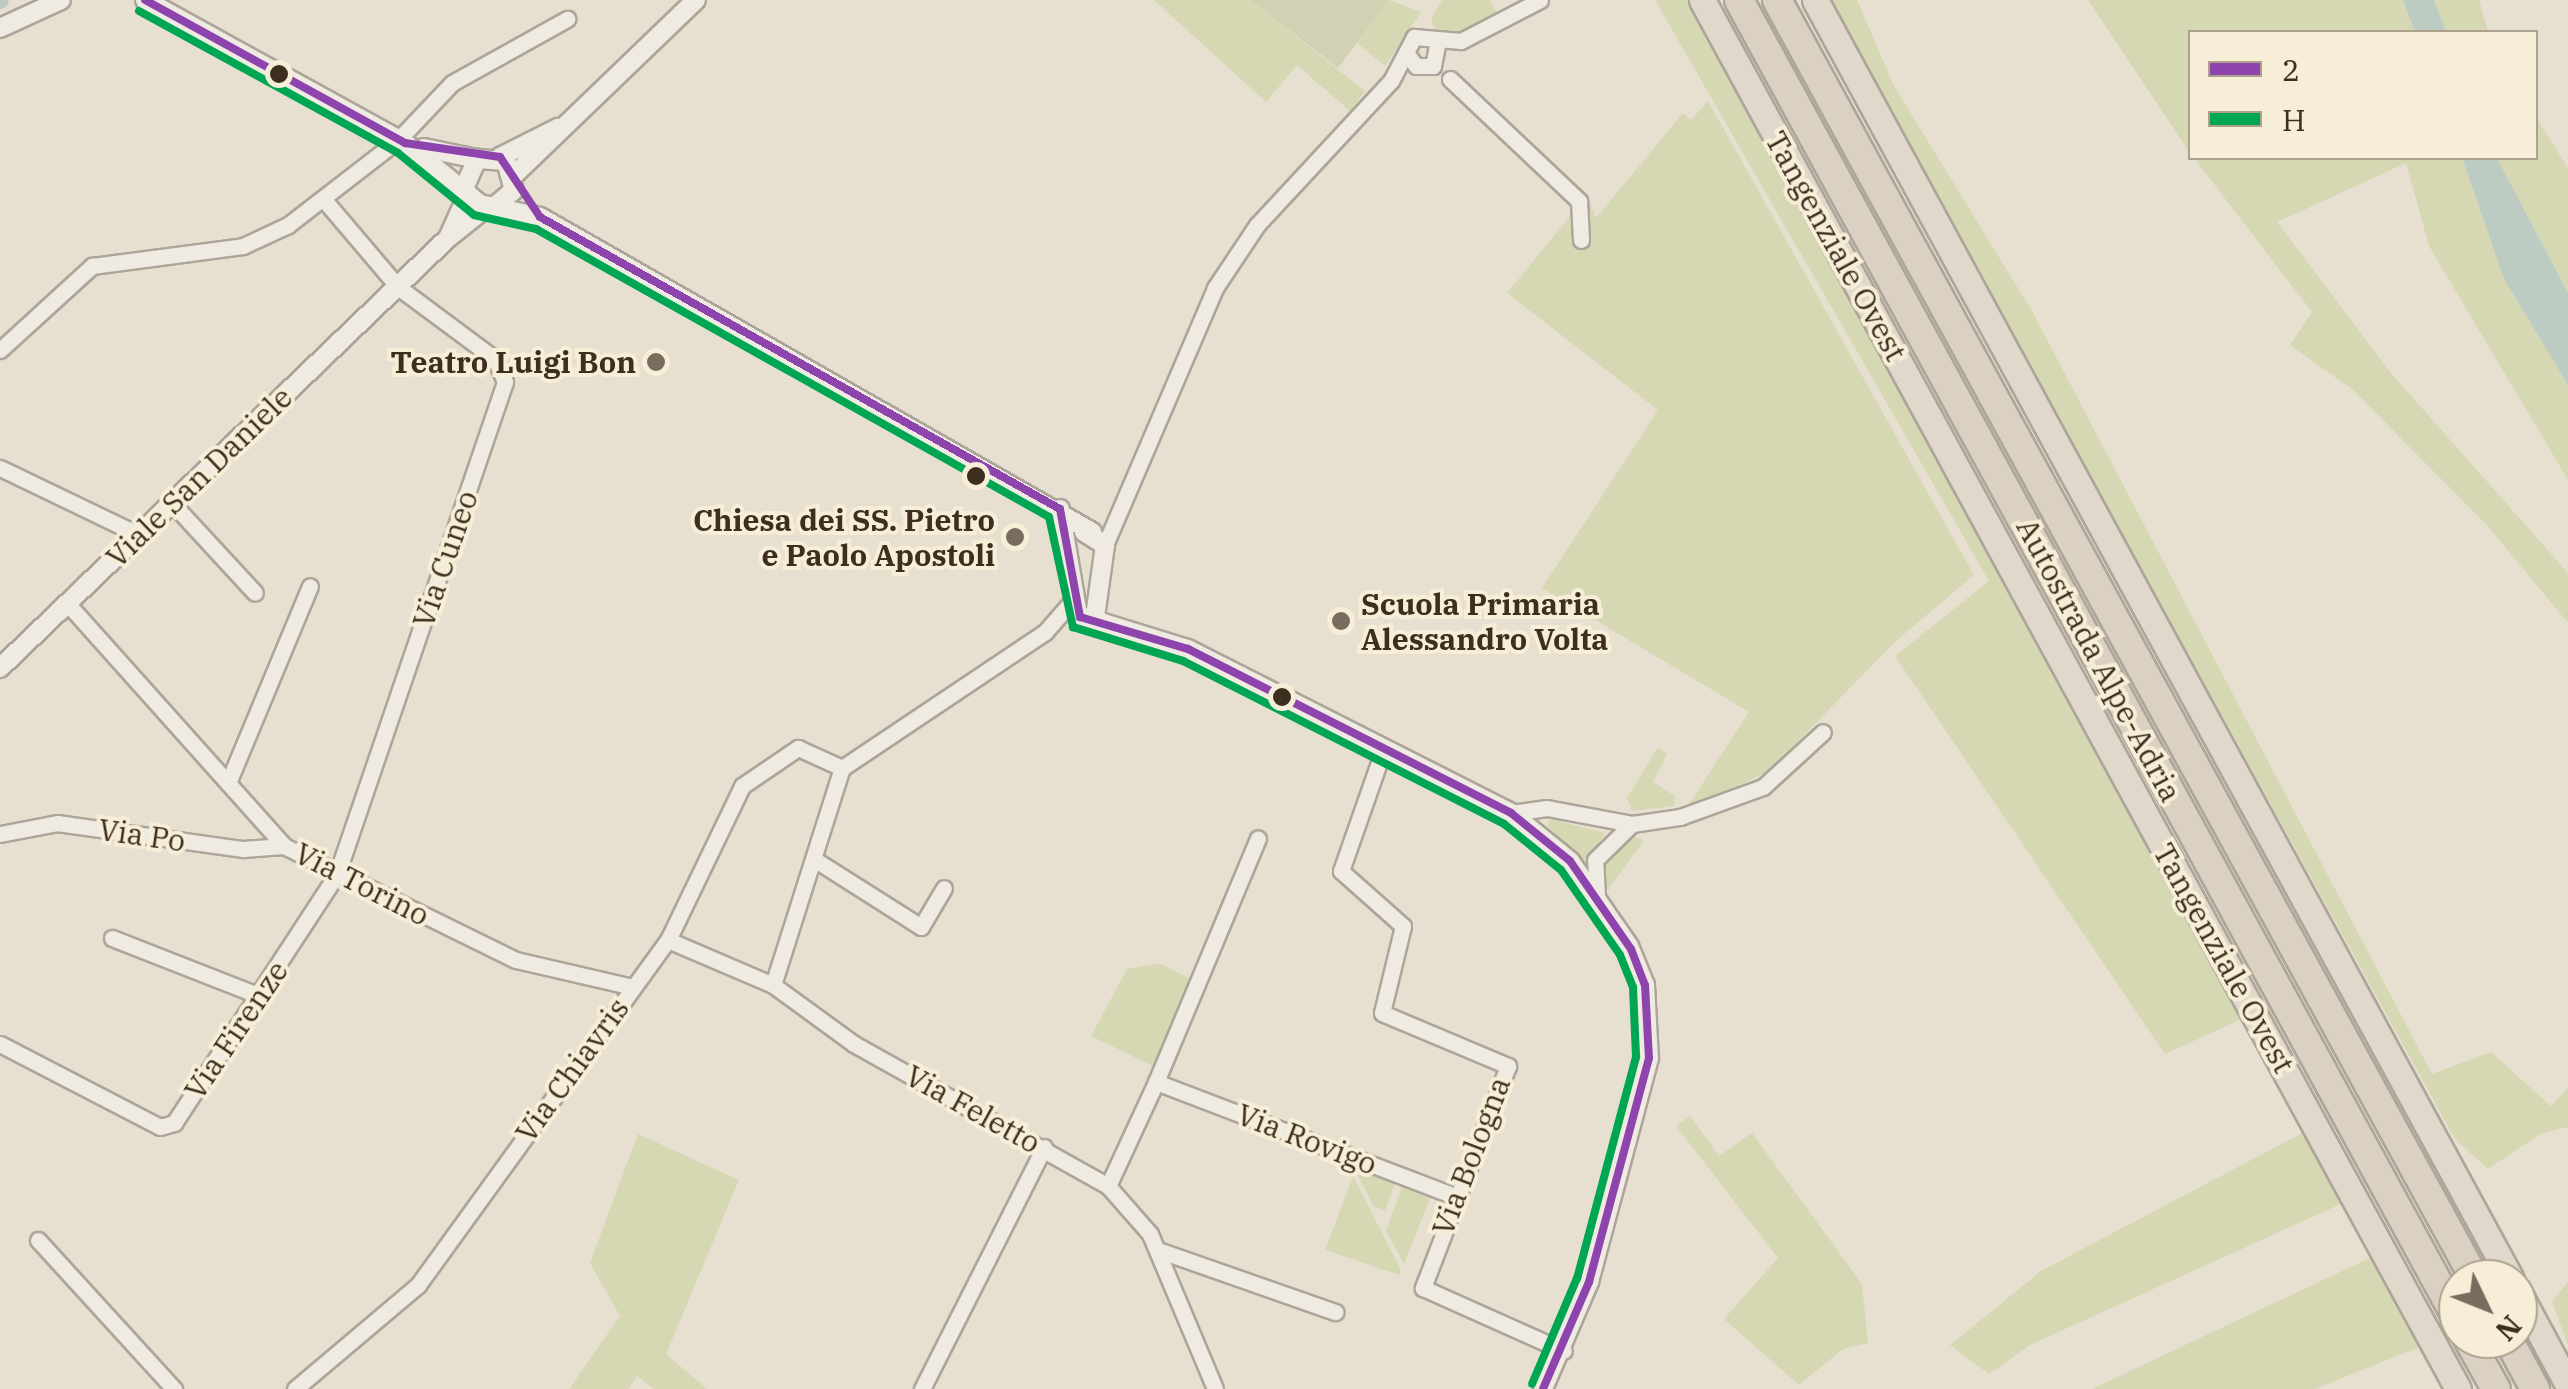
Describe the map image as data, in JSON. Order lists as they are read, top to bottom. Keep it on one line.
{"streets":{"highway":["Tangenziale Ovest","Autostrada Alpe-Adria"],"street":["Viale San Daniele","Via Cuneo","Via Po","Via Torino","Via Firenze","Via Chiavris","Via Feletto","Via Rovigo","Via Bologna"]},"crossings":[["Viale San Daniele","Via Cuneo"],["Viale San Daniele","Via Torino"],["Via Cuneo","Via Torino"],["Via Cuneo","Via Firenze"],["Via Po","Via Torino"],["Via Torino","Via Firenze"],["Via Torino","Via Chiavris"],["Via Chiavris","Via Feletto"],["Via Rovigo","Via Bologna"]],"places":["Teatro Luigi Bon","Chiesa dei SS. Pietro e Paolo Apostoli","Scuola Primaria Alessandro Volta"],"lines":["transit line 2","transit line H"],"legend":["2","H"],"north":"bottom right"}
